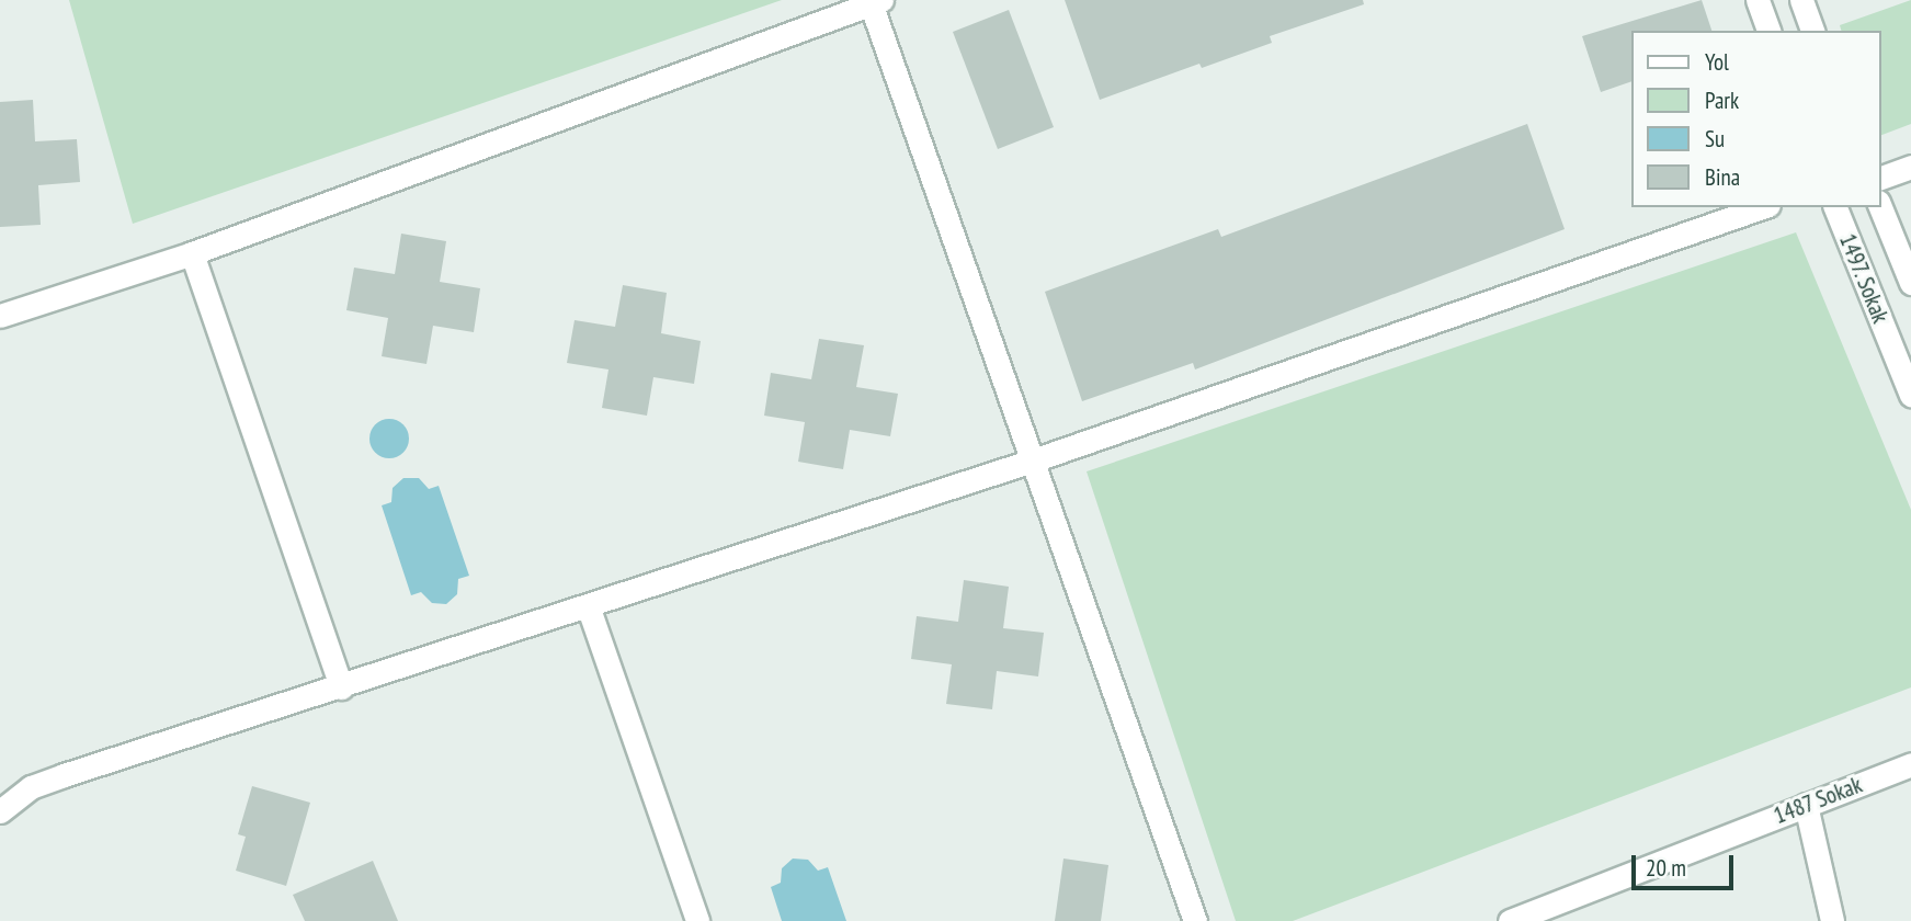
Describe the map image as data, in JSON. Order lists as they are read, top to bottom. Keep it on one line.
{"streets":{"street":["1497. Sokak","1487 Sokak"]},"legend":["Yol","Park","Su","Bina"],"scale_bar":"20 m"}
